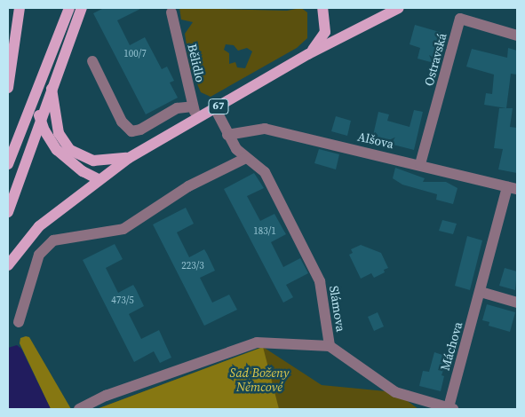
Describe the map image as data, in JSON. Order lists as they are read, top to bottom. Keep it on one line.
{"streets":{"main road":["67"],"street":["Ostravská","Bělidlo","Alšova","Slámova","Máchova"]},"crossings":[["Ostravská","Alšova"],["Bělidlo","67"],["67","Slámova"],["Alšova","Slámova"],["Alšova","Máchova"],["Slámova","Máchova"]],"parks":["Sad Boženy Němcové"],"house_numbers":["100/7","183/1","223/3","473/5"]}
